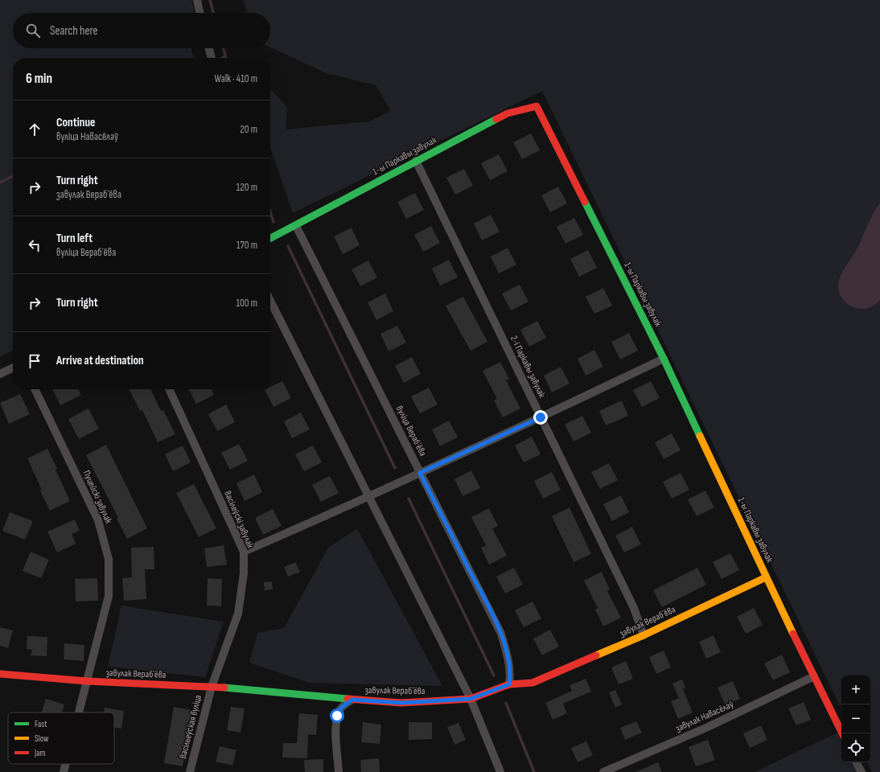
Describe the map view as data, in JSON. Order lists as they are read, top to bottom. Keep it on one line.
{"streets":{"street":["1-ы Паркавы завулак","2-і Паркавы завулак","вуліца Верабʼёва","Пуцейскі завулак","Васілеўскі завулак","завулак Верабʼёва","завулак Навасёлаў","Васільеўская вуліца"]},"crossings":[["1-ы Паркавы завулак","2-і Паркавы завулак"],["1-ы Паркавы завулак","вуліца Верабʼёва"],["1-ы Паркавы завулак","завулак Верабʼёва"],["1-ы Паркавы завулак","завулак Навасёлаў"],["2-і Паркавы завулак","завулак Верабʼёва"],["вуліца Верабʼёва","завулак Верабʼёва"],["Пуцейскі завулак","завулак Верабʼёва"],["Васілеўскі завулак","завулак Верабʼёва"],["Васілеўскі завулак","Васільеўская вуліца"],["завулак Верабʼёва","Васільеўская вуліца"]],"legend":["Fast","Slow","Jam"],"page":{"search":"Search here","heading":["6 min","Walk · 410 m"],"list":[["Continue","вуліца Навасёлаў","20 m"],["Turn right","завулак Верабʼёва","120 m"],["Turn left","вуліца Верабʼёва","170 m"],["Turn right","100 m"],"Arrive at destination"],"map_buttons":["+","−"]}}
